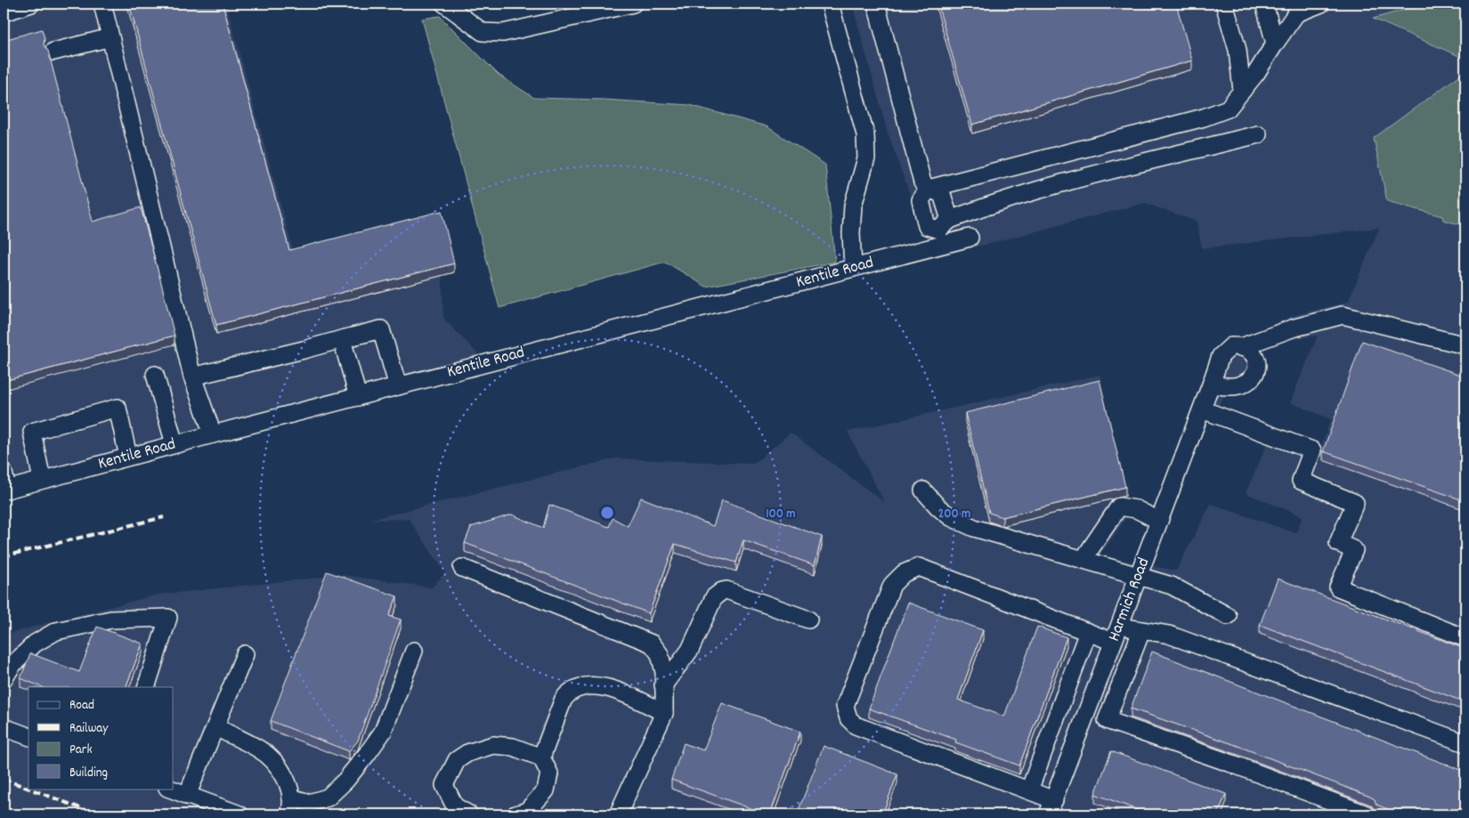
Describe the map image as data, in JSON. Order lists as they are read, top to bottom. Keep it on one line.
{"streets":{"street":["Kentile Road","Harmich Road"]},"legend":["Road","Railway","Park","Building"],"rings":["100 m","200 m"]}
